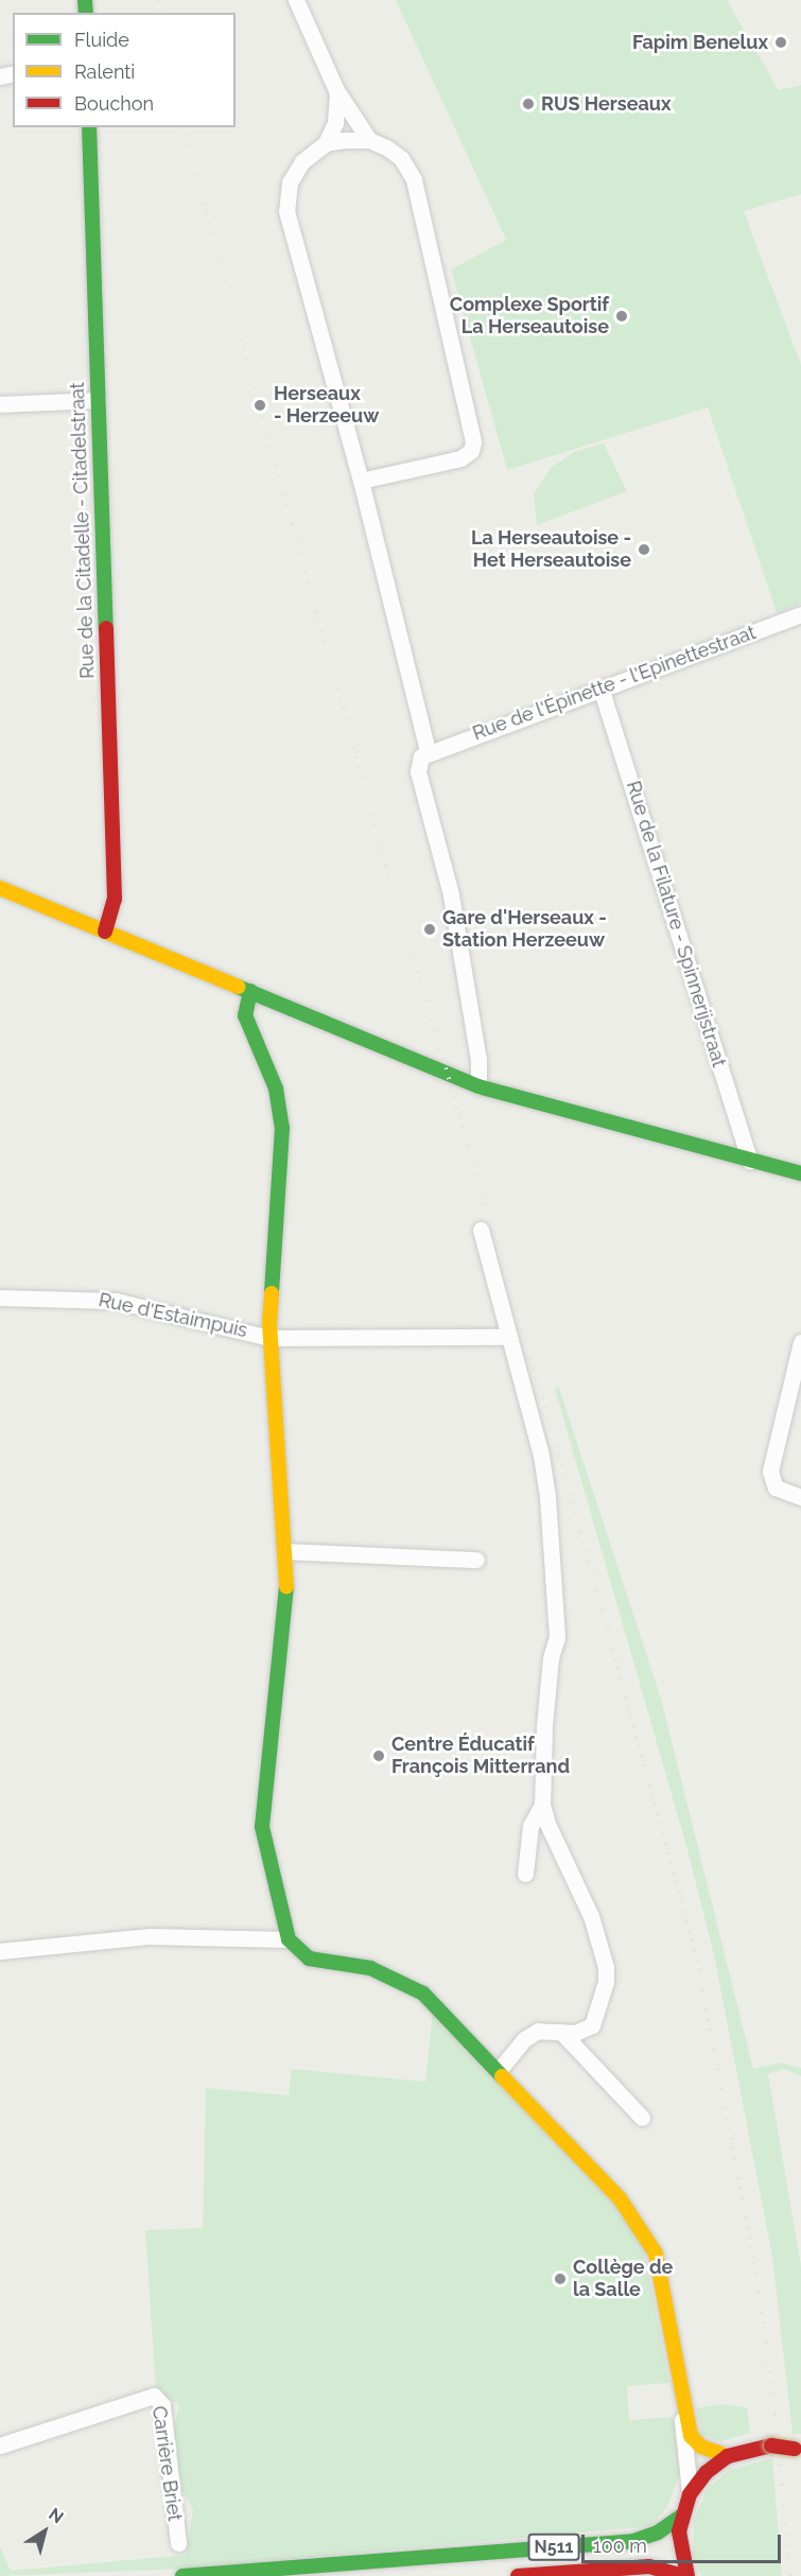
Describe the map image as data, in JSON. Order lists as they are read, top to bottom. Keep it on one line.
{"streets":{"main road":["Rue de la Citadelle - Citadelstraat","N511"],"street":["Rue de l'Épinette - l'Epinettestraat","Rue de la Filature - Spinnerijstraat","Rue d'Estaimpuis","Carrière Briet"]},"crossings":[["Rue de l'Épinette - l'Epinettestraat","Rue de la Filature - Spinnerijstraat"]],"places":["Fapim Benelux","RUS Herseaux","Complexe Sportif La Herseautoise","Herseaux - Herzeeuw","La Herseautoise - Het Herseautoise","Gare d'Herseaux - Station Herzeeuw","Centre Éducatif François Mitterrand","Collège de la Salle"],"legend":["Fluide","Ralenti","Bouchon"],"scale_bar":"100 m","north":"top right"}
